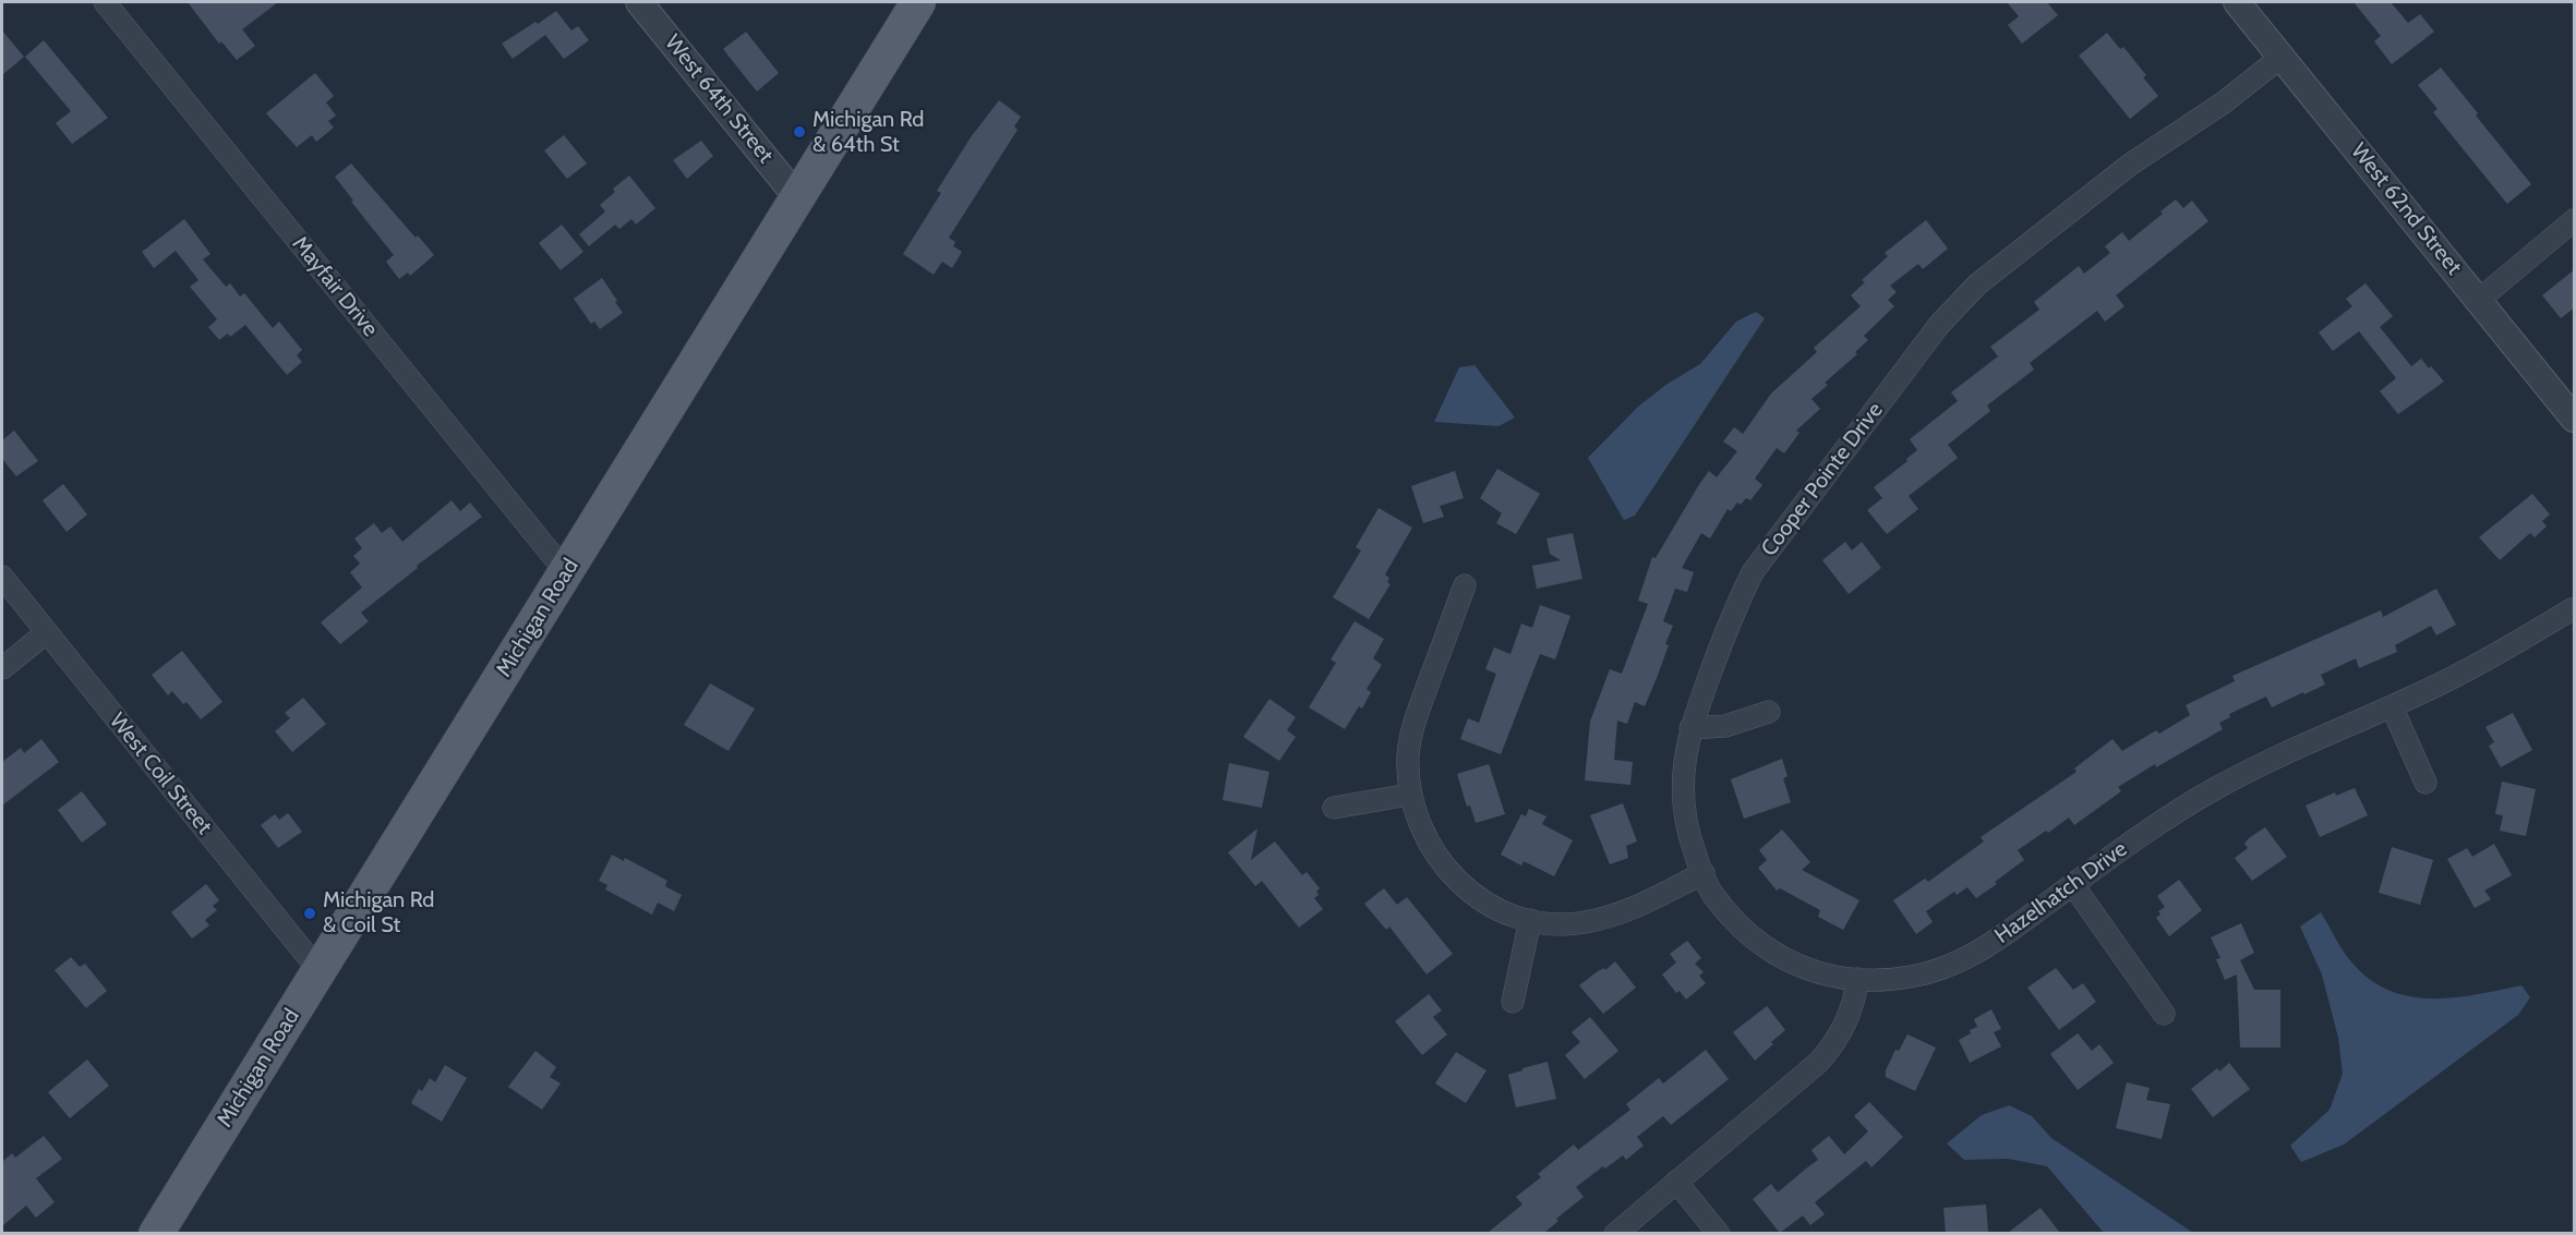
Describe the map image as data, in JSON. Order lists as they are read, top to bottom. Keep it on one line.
{"streets":{"main road":["Michigan Road"],"street":["West 64th Street","West 62nd Street","Mayfair Drive","Cooper Pointe Drive","West Coil Street","Hazelhatch Drive"]},"crossings":[["West 64th Street","Michigan Road"],["West 62nd Street","Cooper Pointe Drive"],["Mayfair Drive","Michigan Road"],["Cooper Pointe Drive","Hazelhatch Drive"],["Michigan Road","West Coil Street"]],"places":["Michigan Rd & 64th St","Michigan Rd & Coil St"]}
